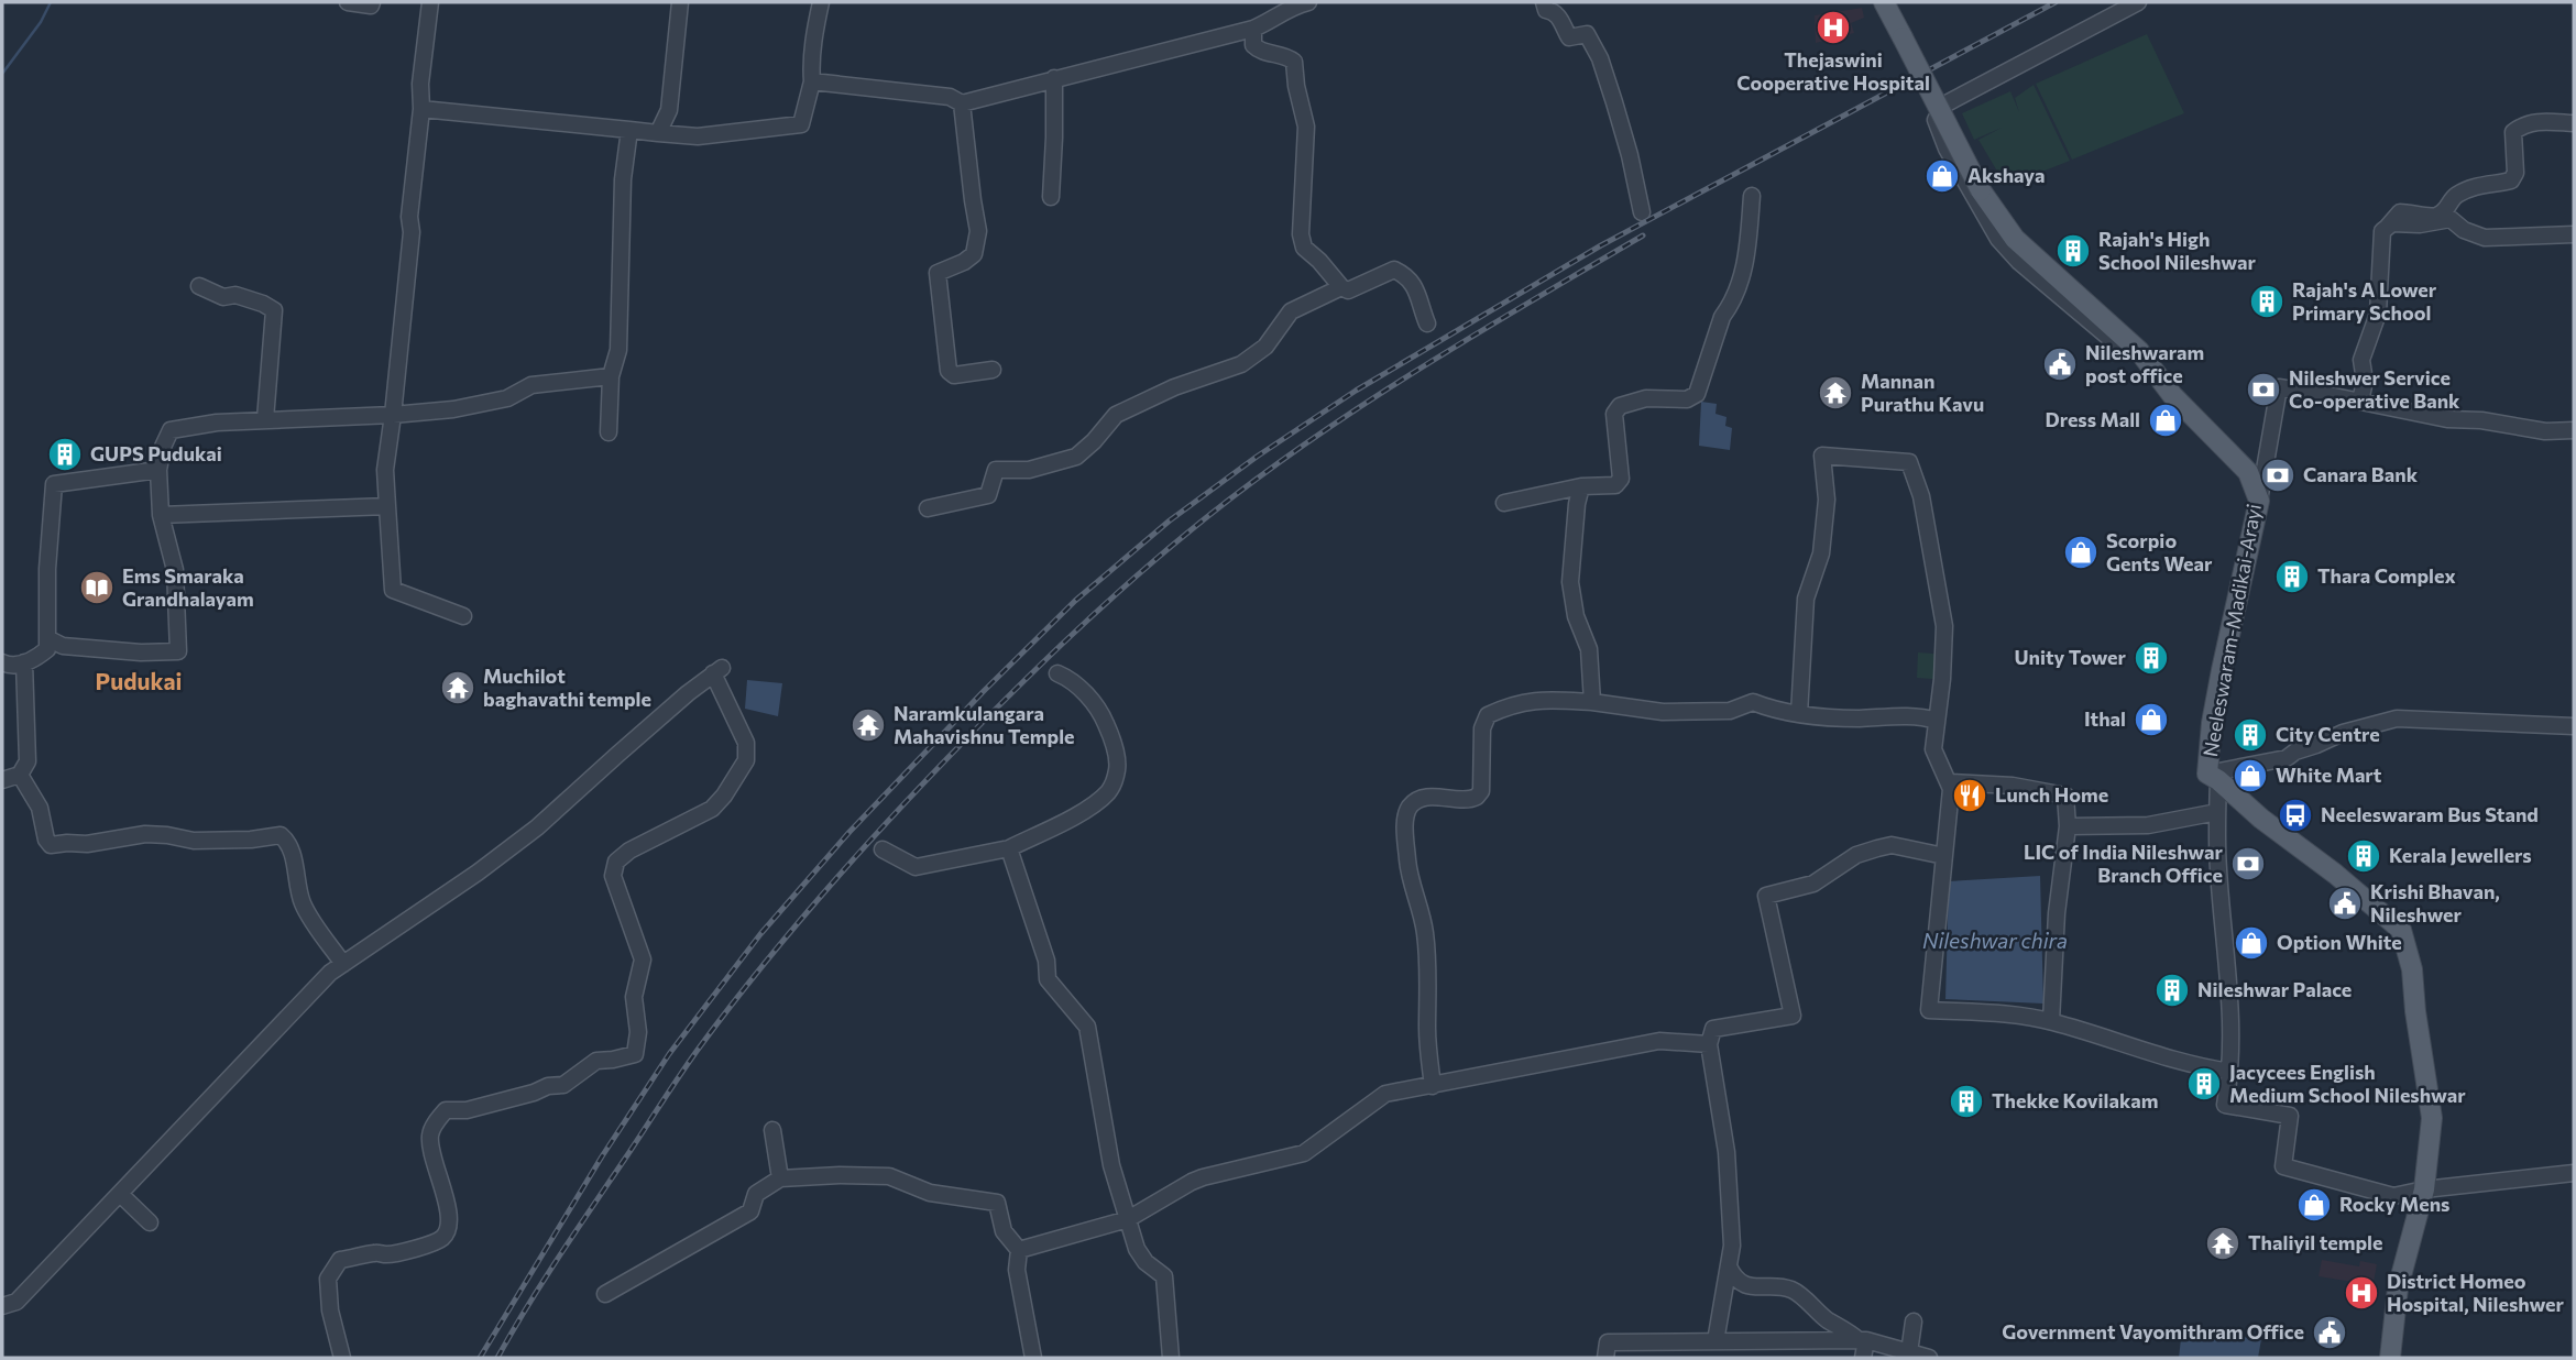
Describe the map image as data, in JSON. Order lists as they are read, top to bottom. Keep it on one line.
{"streets":{"main road":["Neeleswaram-Madikai-Arayi"]},"districts":["Pudukai"],"water":["Nileshwar chira"],"places":{"hospital":["Thejaswini Cooperative Hospital","District Homeo Hospital, Nileshwer"],"shop":["Akshaya","Dress Mall","Scorpio Gents Wear","Ithal","White Mart","Option White","Rocky Mens"],"building":["Rajah's High School Nileshwar","Rajah's A Lower Primary School","GUPS Pudukai","Thara Complex","Unity Tower","City Centre","Kerala Jewellers","Nileshwar Palace","Jacycees English Medium School Nileshwar","Thekke Kovilakam"],"public building":["Nileshwaram post office","Krishi Bhavan, Nileshwer","Government Vayomithram Office"],"bank":["Nileshwer Service Co-operative Bank","Canara Bank","LIC of India Nileshwar Branch Office"],"temple":["Mannan Purathu Kavu","Muchilot baghavathi temple","Naramkulangara Mahavishnu Temple","Thaliyil temple"],"library":["Ems Smaraka Grandhalayam"],"restaurant":["Lunch Home"],"bus stop":["Neeleswaram Bus Stand"]}}
